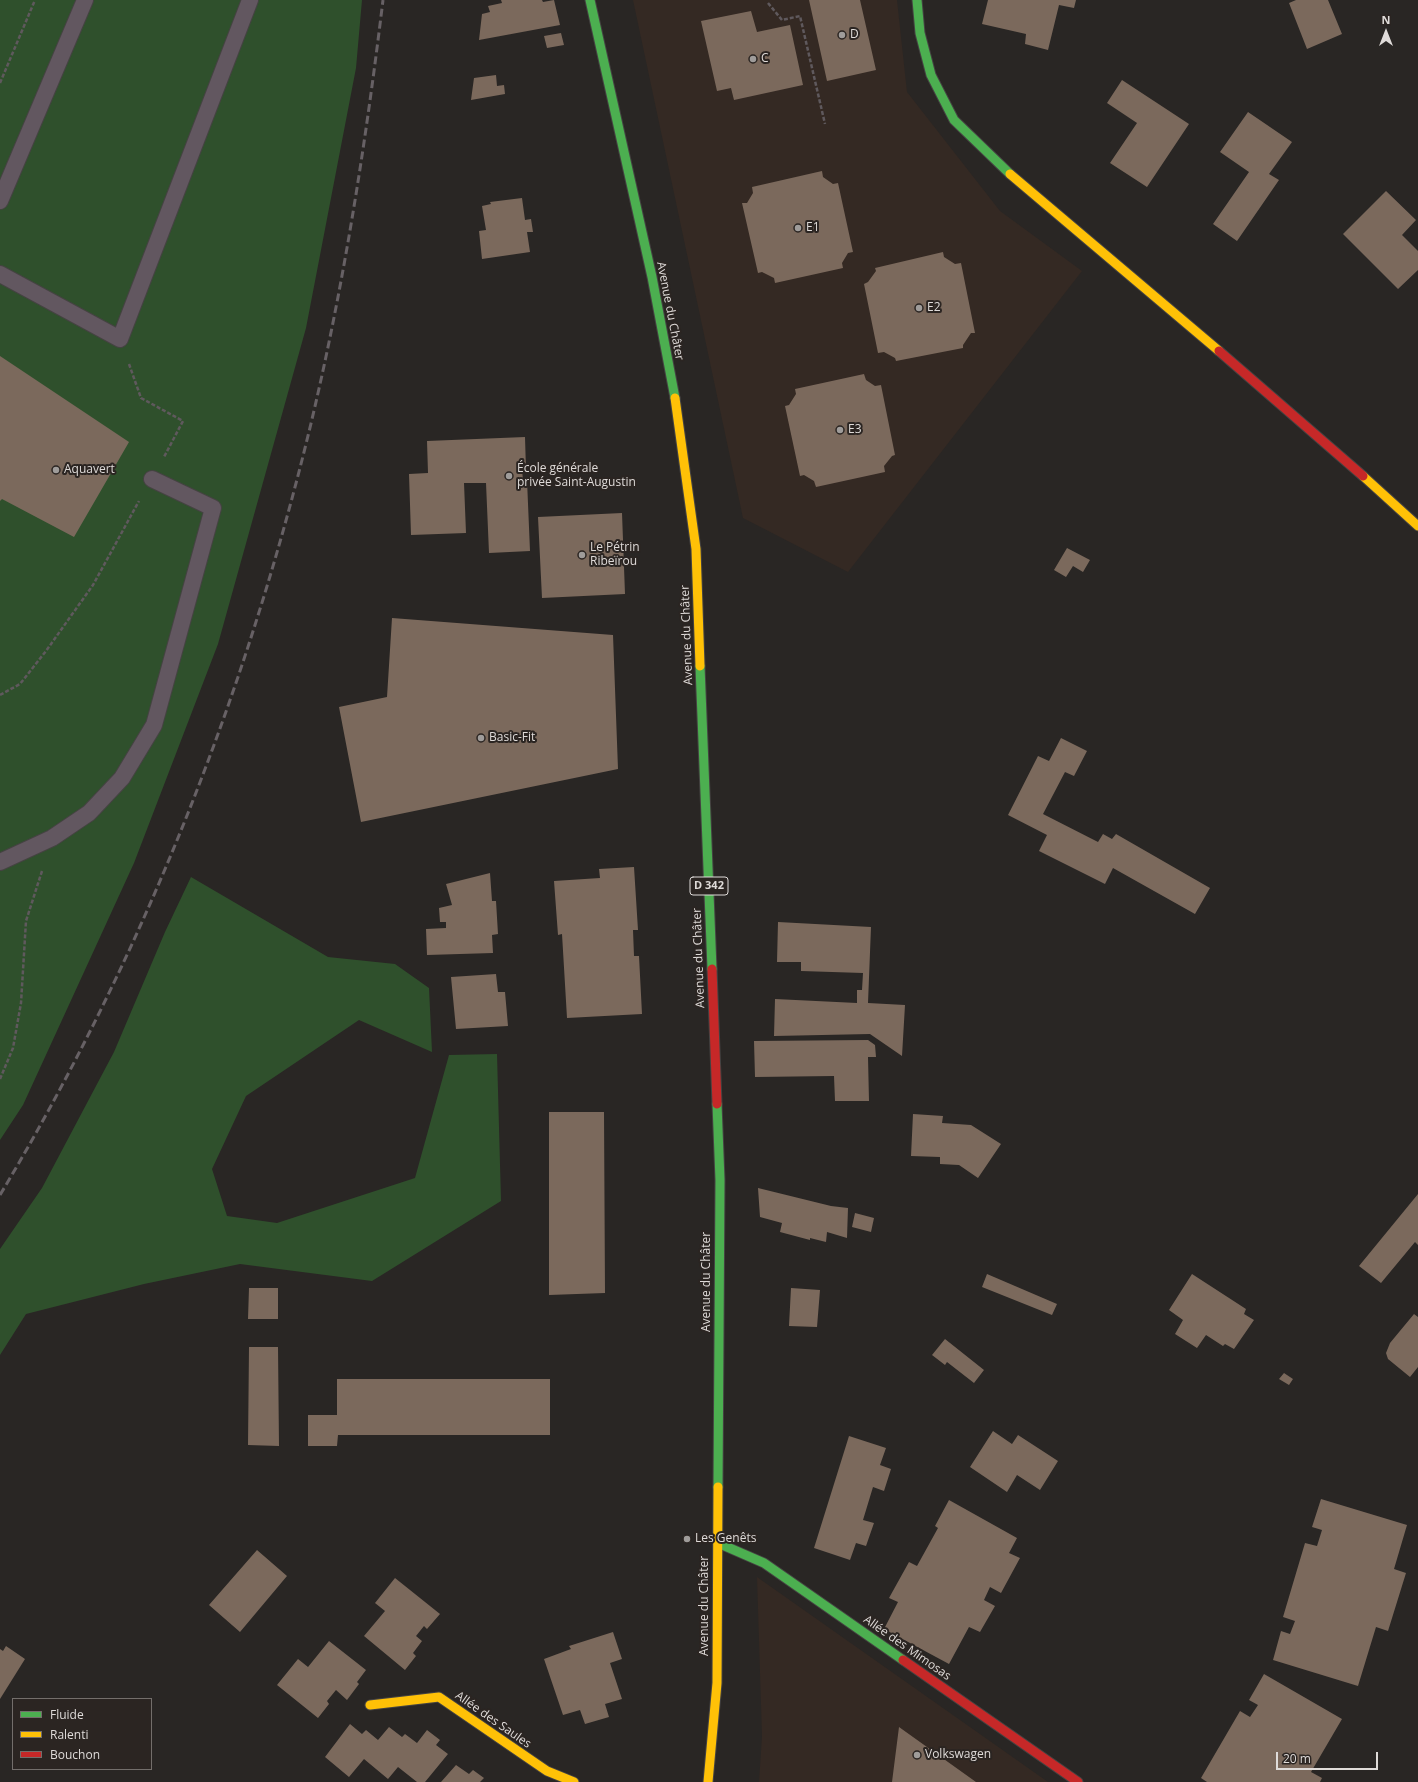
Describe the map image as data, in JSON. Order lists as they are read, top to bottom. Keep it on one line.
{"streets":{"main road":["Avenue du Châter","D 342","Allée des Mimosas","Allée des Saules"]},"crossings":[["Avenue du Châter","Allée des Mimosas"]],"places":["D","C","E1","E2","E3","Aquavert","École générale privée Saint-Augustin","Le Pétrin Ribeïrou","Basic-Fit","Les Genêts","Volkswagen"],"legend":["Fluide","Ralenti","Bouchon"],"scale_bar":"20 m","north":"top"}
